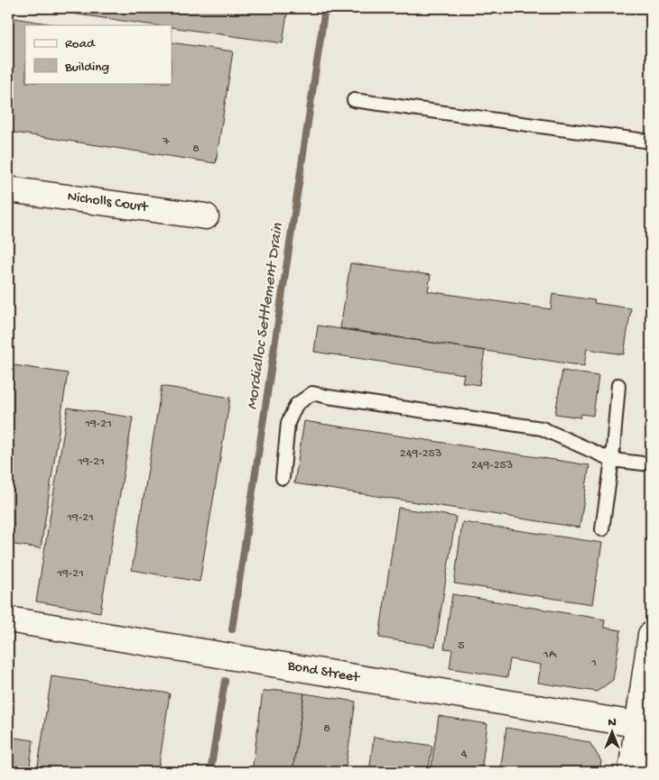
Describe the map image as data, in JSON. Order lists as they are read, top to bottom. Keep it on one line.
{"streets":{"street":["Nicholls Court","Bond Street"]},"water":["Mordialloc Settlement Drain"],"house_numbers":["7","8","19-21","249-253","19-21","249-253","19-21","19-21","5","1A","1","8","4"],"legend":["Road","Building"],"north":"top"}
